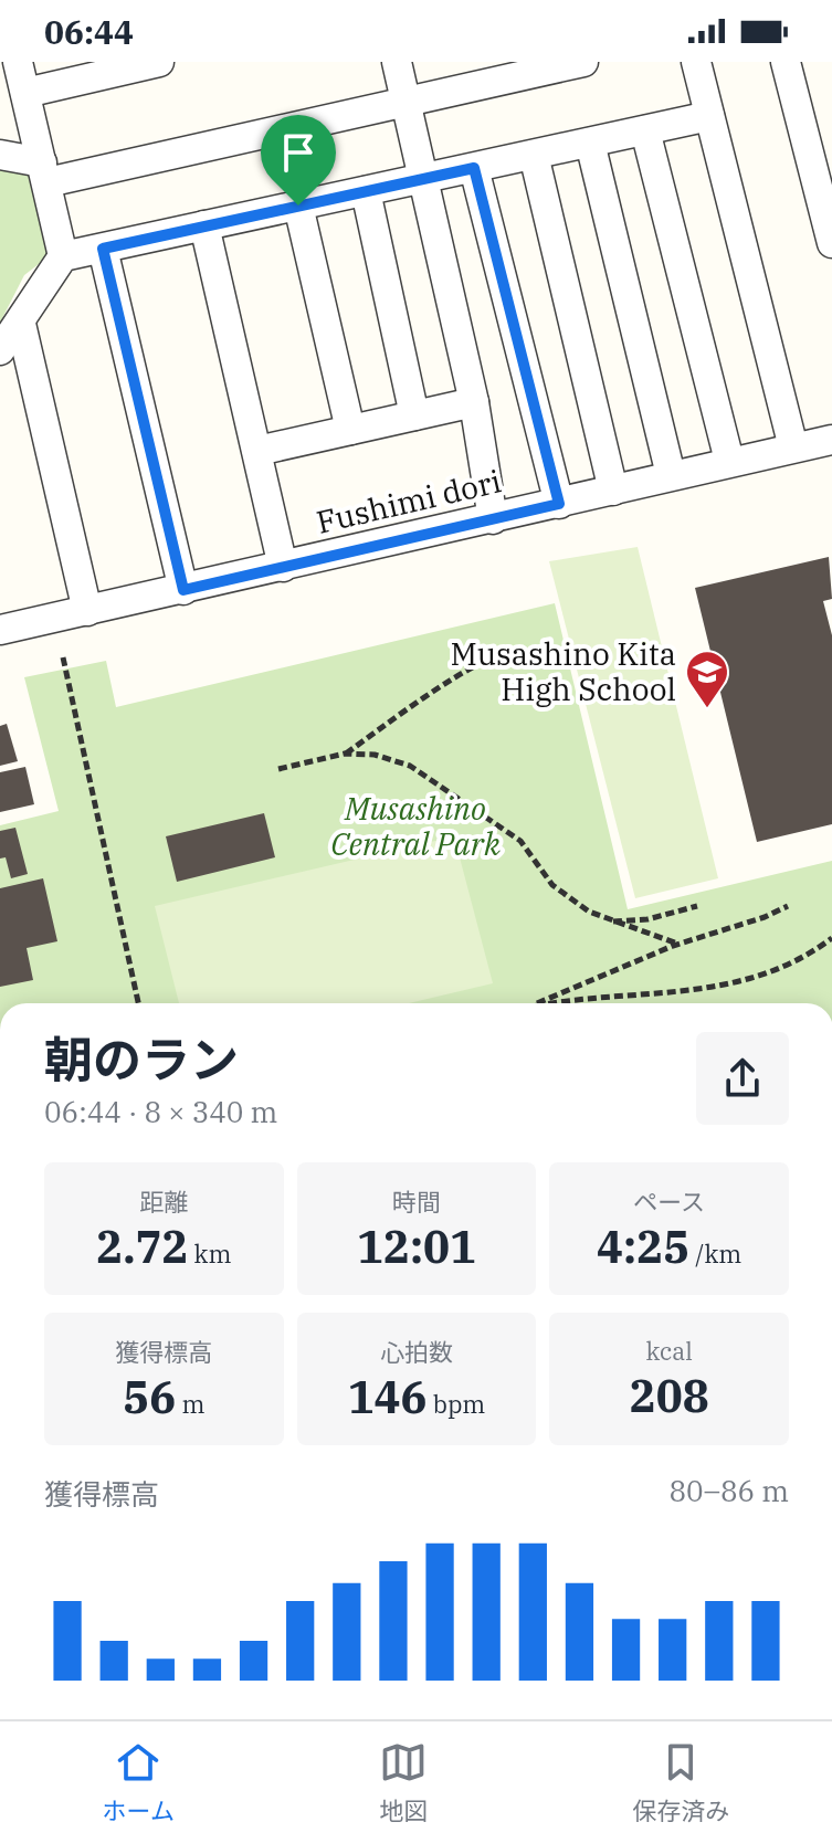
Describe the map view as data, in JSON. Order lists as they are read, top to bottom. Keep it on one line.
{"streets":{"street":["Fushimi dori"]},"parks":["Musashino Central Park"],"places":{"school or university":["Musashino Kita High School"]},"page":{"status":"06:44","heading":["朝のラン","06:44 · 8 × 340 m"],"stats":[["距離","2.72 km"],["時間","12:01"],["ペース","4:25 /km"],["獲得標高","56 m"],["心拍数","146 bpm"],["kcal","208"]],"chart":["獲得標高","80–86 m"],"tabs":["ホーム","地図","保存済み"]}}
